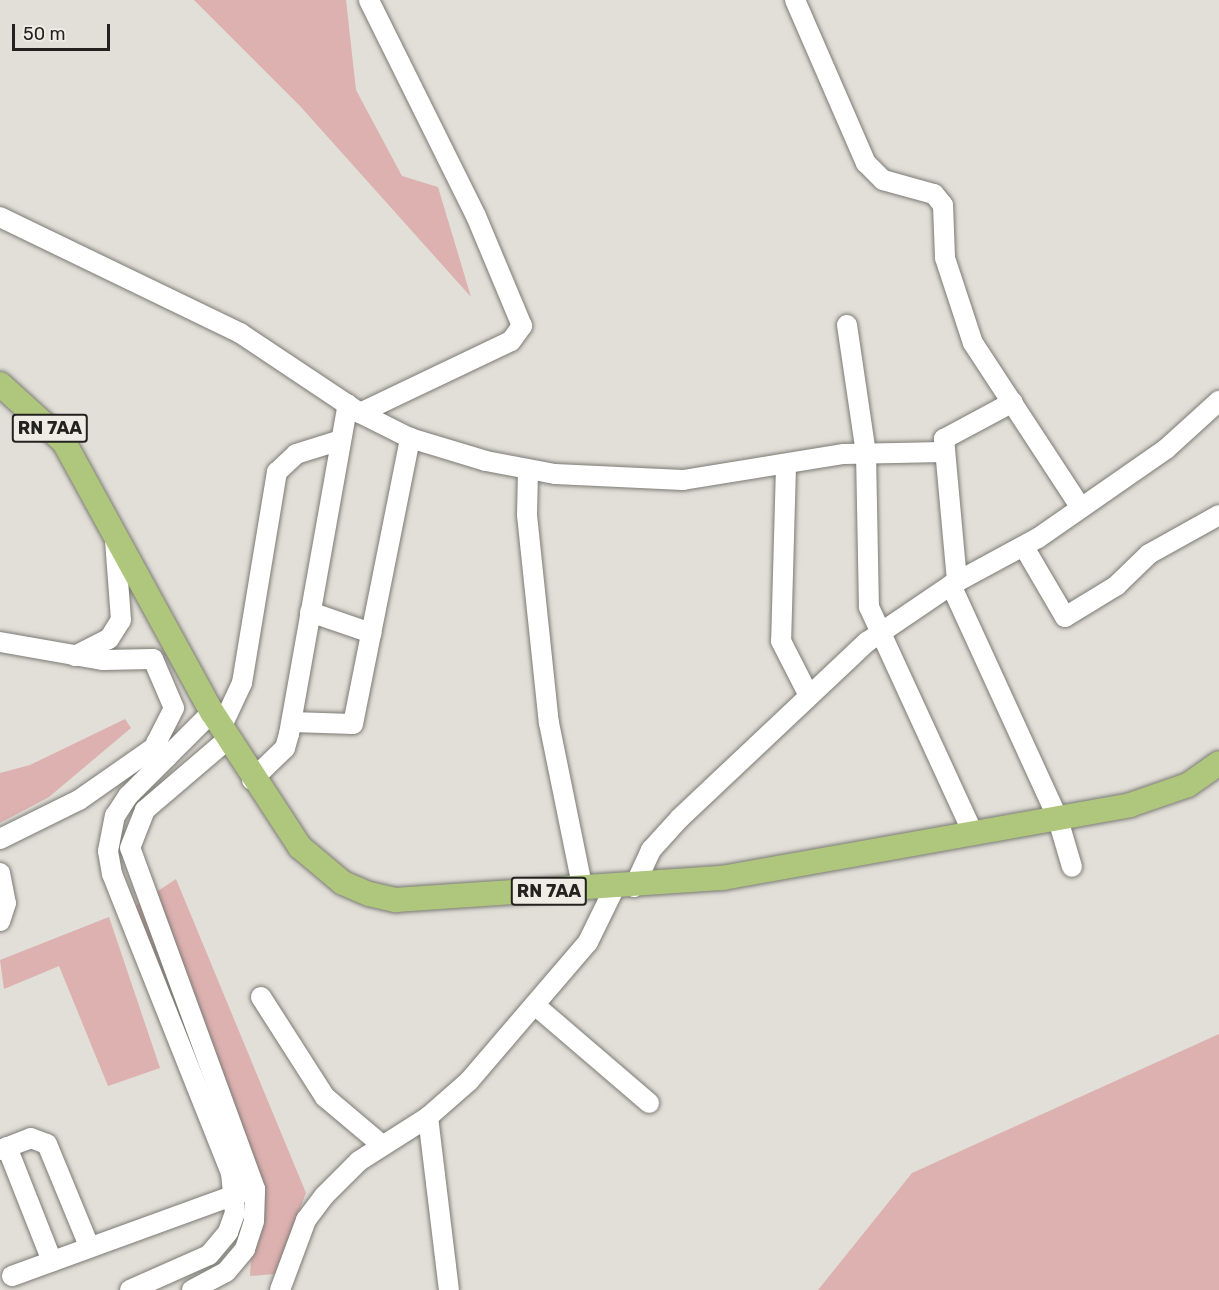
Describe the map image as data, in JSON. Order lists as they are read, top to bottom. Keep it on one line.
{"streets":{"main road":["RN 7AA"]},"scale_bar":"50 m"}
